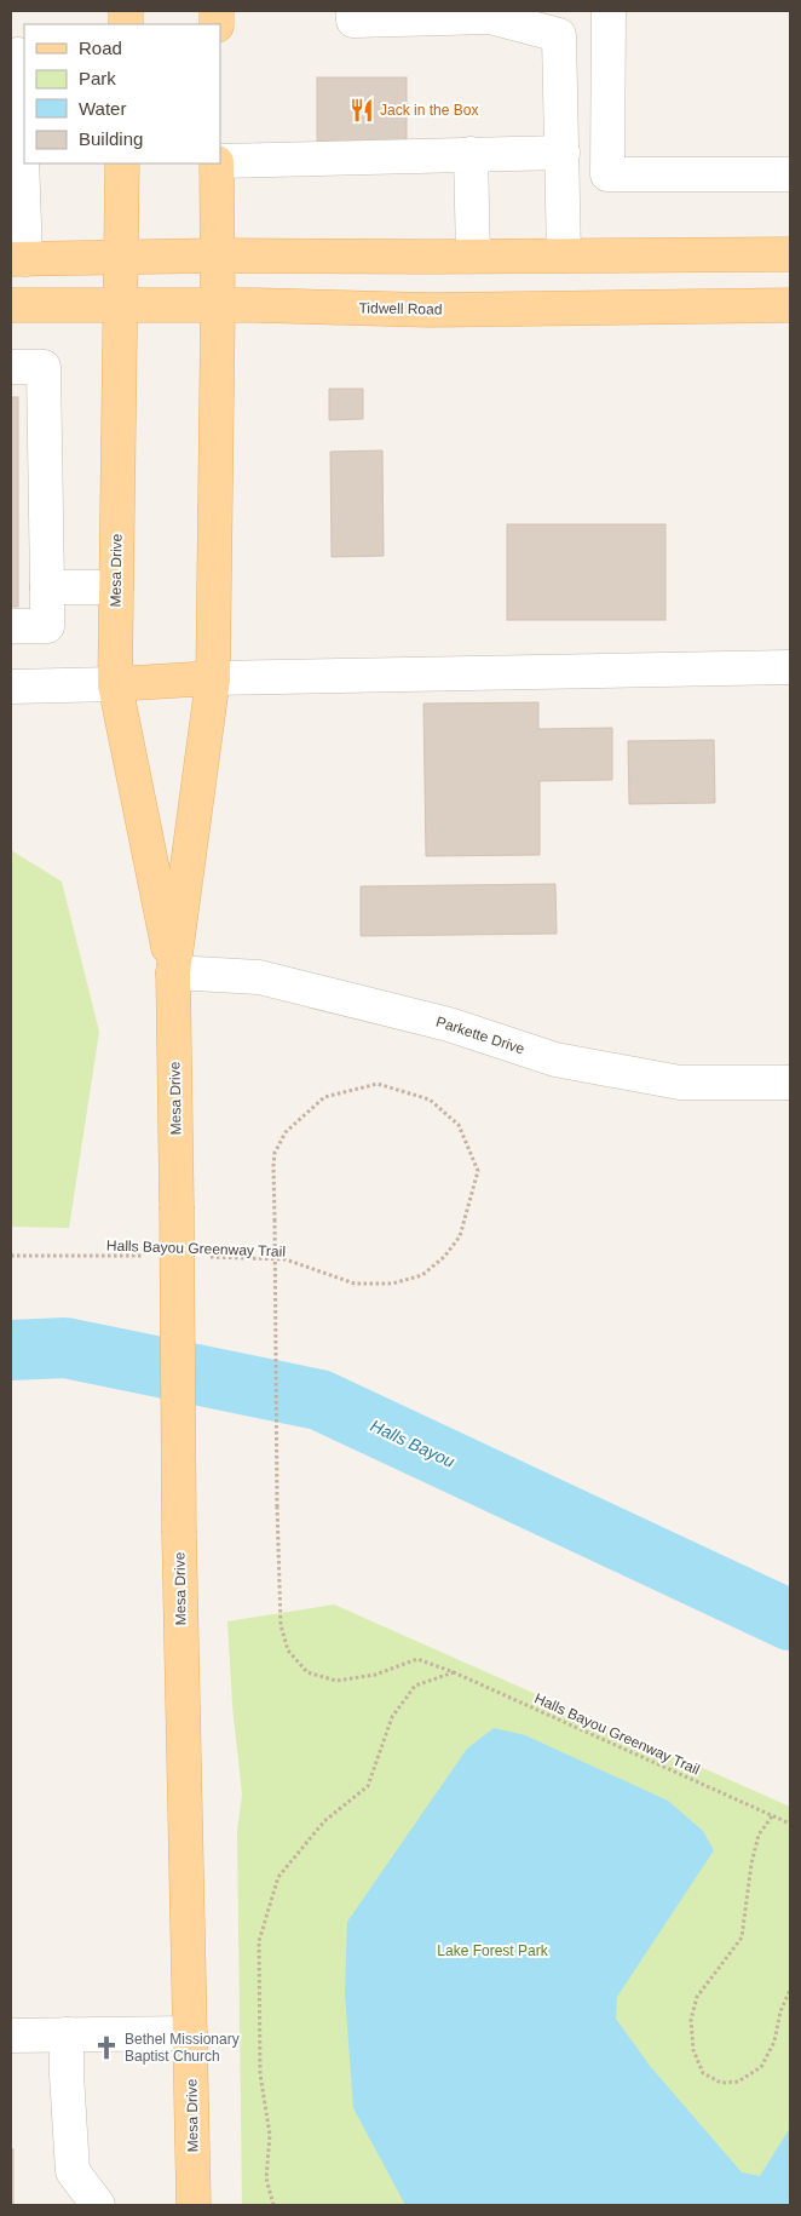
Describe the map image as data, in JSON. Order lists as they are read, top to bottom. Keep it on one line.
{"streets":{"main road":["Tidwell Road","Mesa Drive"],"street":["Parkette Drive"],"path":["Halls Bayou Greenway Trail"]},"crossings":[["Tidwell Road","Mesa Drive"],["Mesa Drive","Parkette Drive"]],"water":["Halls Bayou"],"parks":["Lake Forest Park"],"places":{"restaurant":["Jack in the Box"],"church":["Bethel Missionary Baptist Church"]},"legend":["Road","Park","Water","Building"]}
